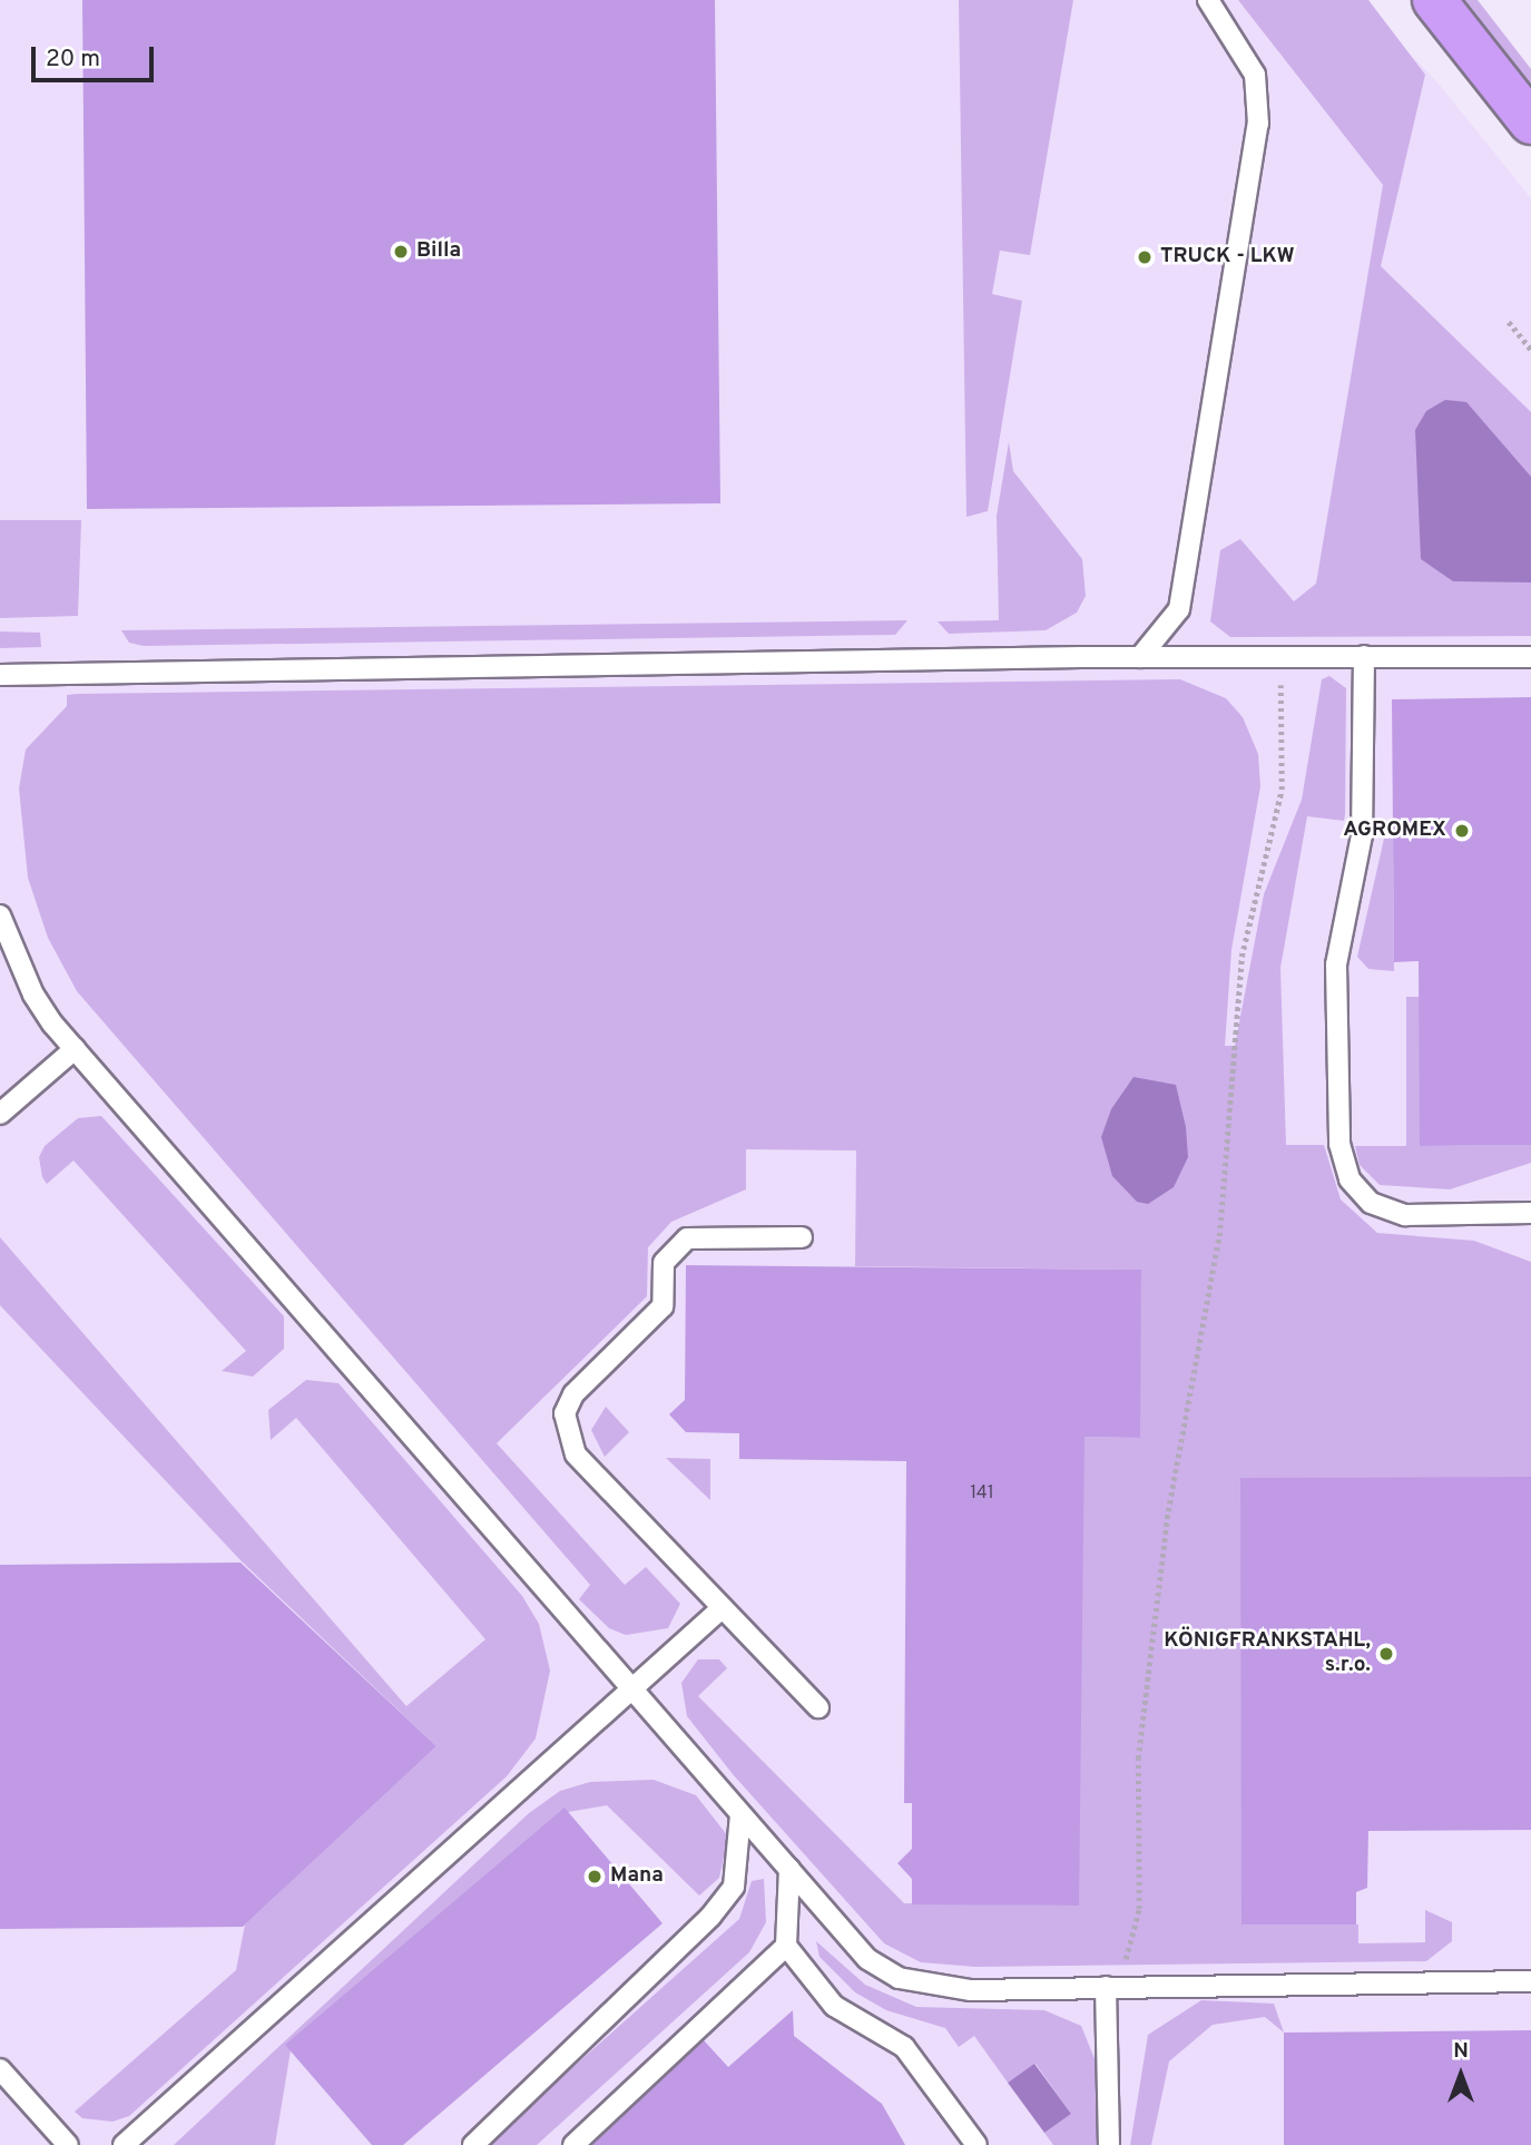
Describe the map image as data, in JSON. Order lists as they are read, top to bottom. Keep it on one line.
{"places":["Billa","TRUCK - LKW","AGROMEX","KÖNIGFRANKSTAHL, s.r.o.","Mana"],"house_numbers":["141"],"scale_bar":"20 m","north":"top"}
